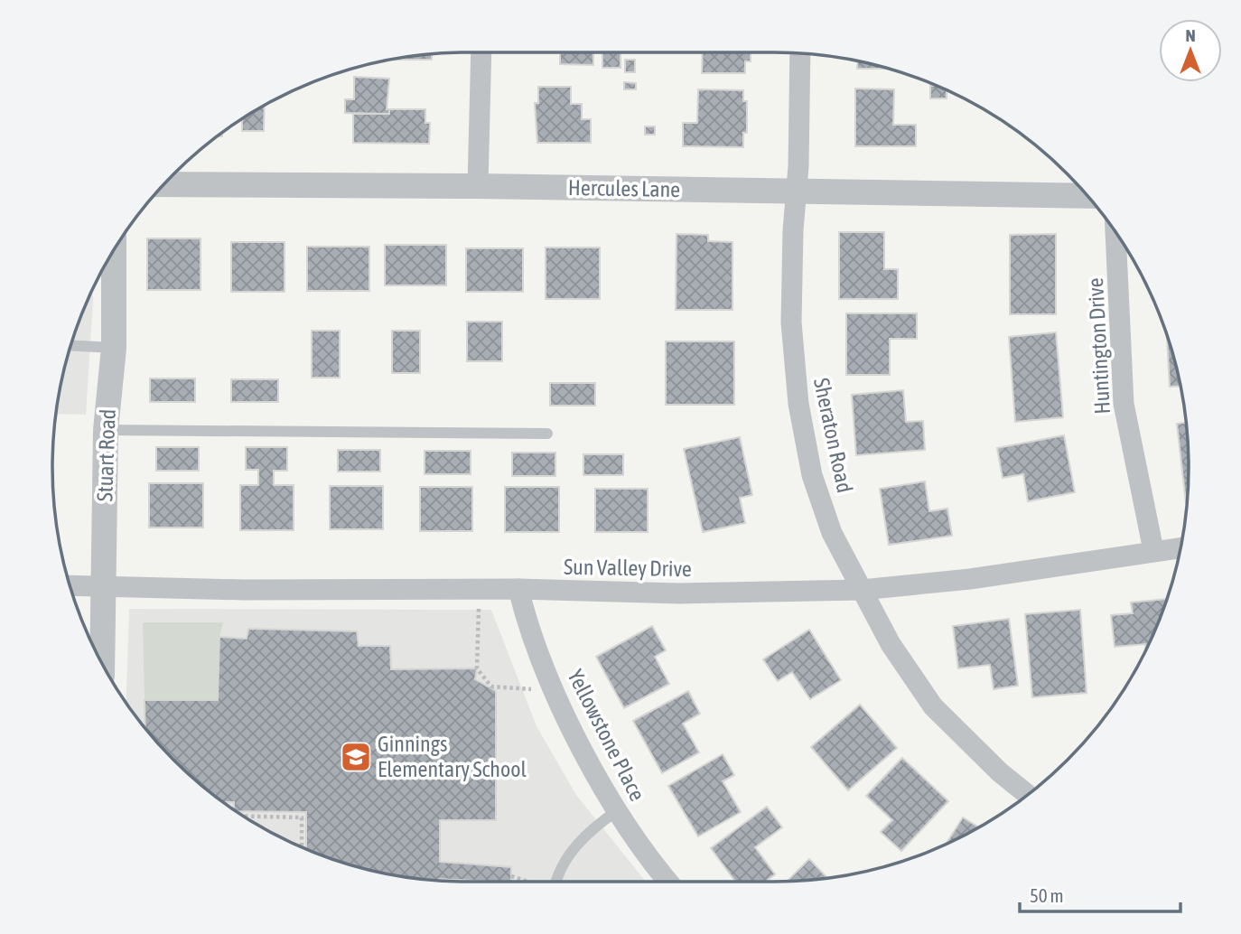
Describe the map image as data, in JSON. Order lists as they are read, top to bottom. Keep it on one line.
{"streets":{"street":["Hercules Lane","Huntington Drive","Sheraton Road","Stuart Road","Sun Valley Drive","Yellowstone Place"]},"crossings":[["Hercules Lane","Sheraton Road"],["Huntington Drive","Sun Valley Drive"],["Sheraton Road","Sun Valley Drive"],["Stuart Road","Sun Valley Drive"],["Sun Valley Drive","Yellowstone Place"]],"places":{"school or university":["Ginnings Elementary School"]},"scale_bar":"50 m","north":"top"}
